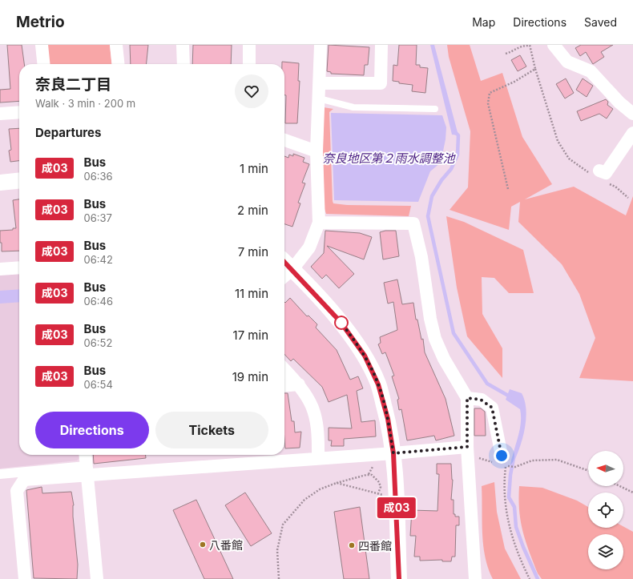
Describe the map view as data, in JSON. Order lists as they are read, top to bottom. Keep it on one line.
{"water":["奈良地区第２雨水調整池"],"places":["八番館","四番館"],"lines":["bus line 成03"],"north":"left","page":{"header":"Metrio","nav":["Map","Directions","Saved"],"on_map":"成03","heading":[["奈良二丁目","Walk · 3 min · 200 m"],"Departures"],"list":[{"mark":"成03","name":"Bus","note":"06:36","value":"1 min"},{"mark":"成03","name":"Bus","note":"06:37","value":"2 min"},{"mark":"成03","name":"Bus","note":"06:42","value":"7 min"},{"mark":"成03","name":"Bus","note":"06:46","value":"11 min"},{"mark":"成03","name":"Bus","note":"06:52","value":"17 min"},{"mark":"成03","name":"Bus","note":"06:54","value":"19 min"}],"buttons":["Directions","Tickets"]}}
